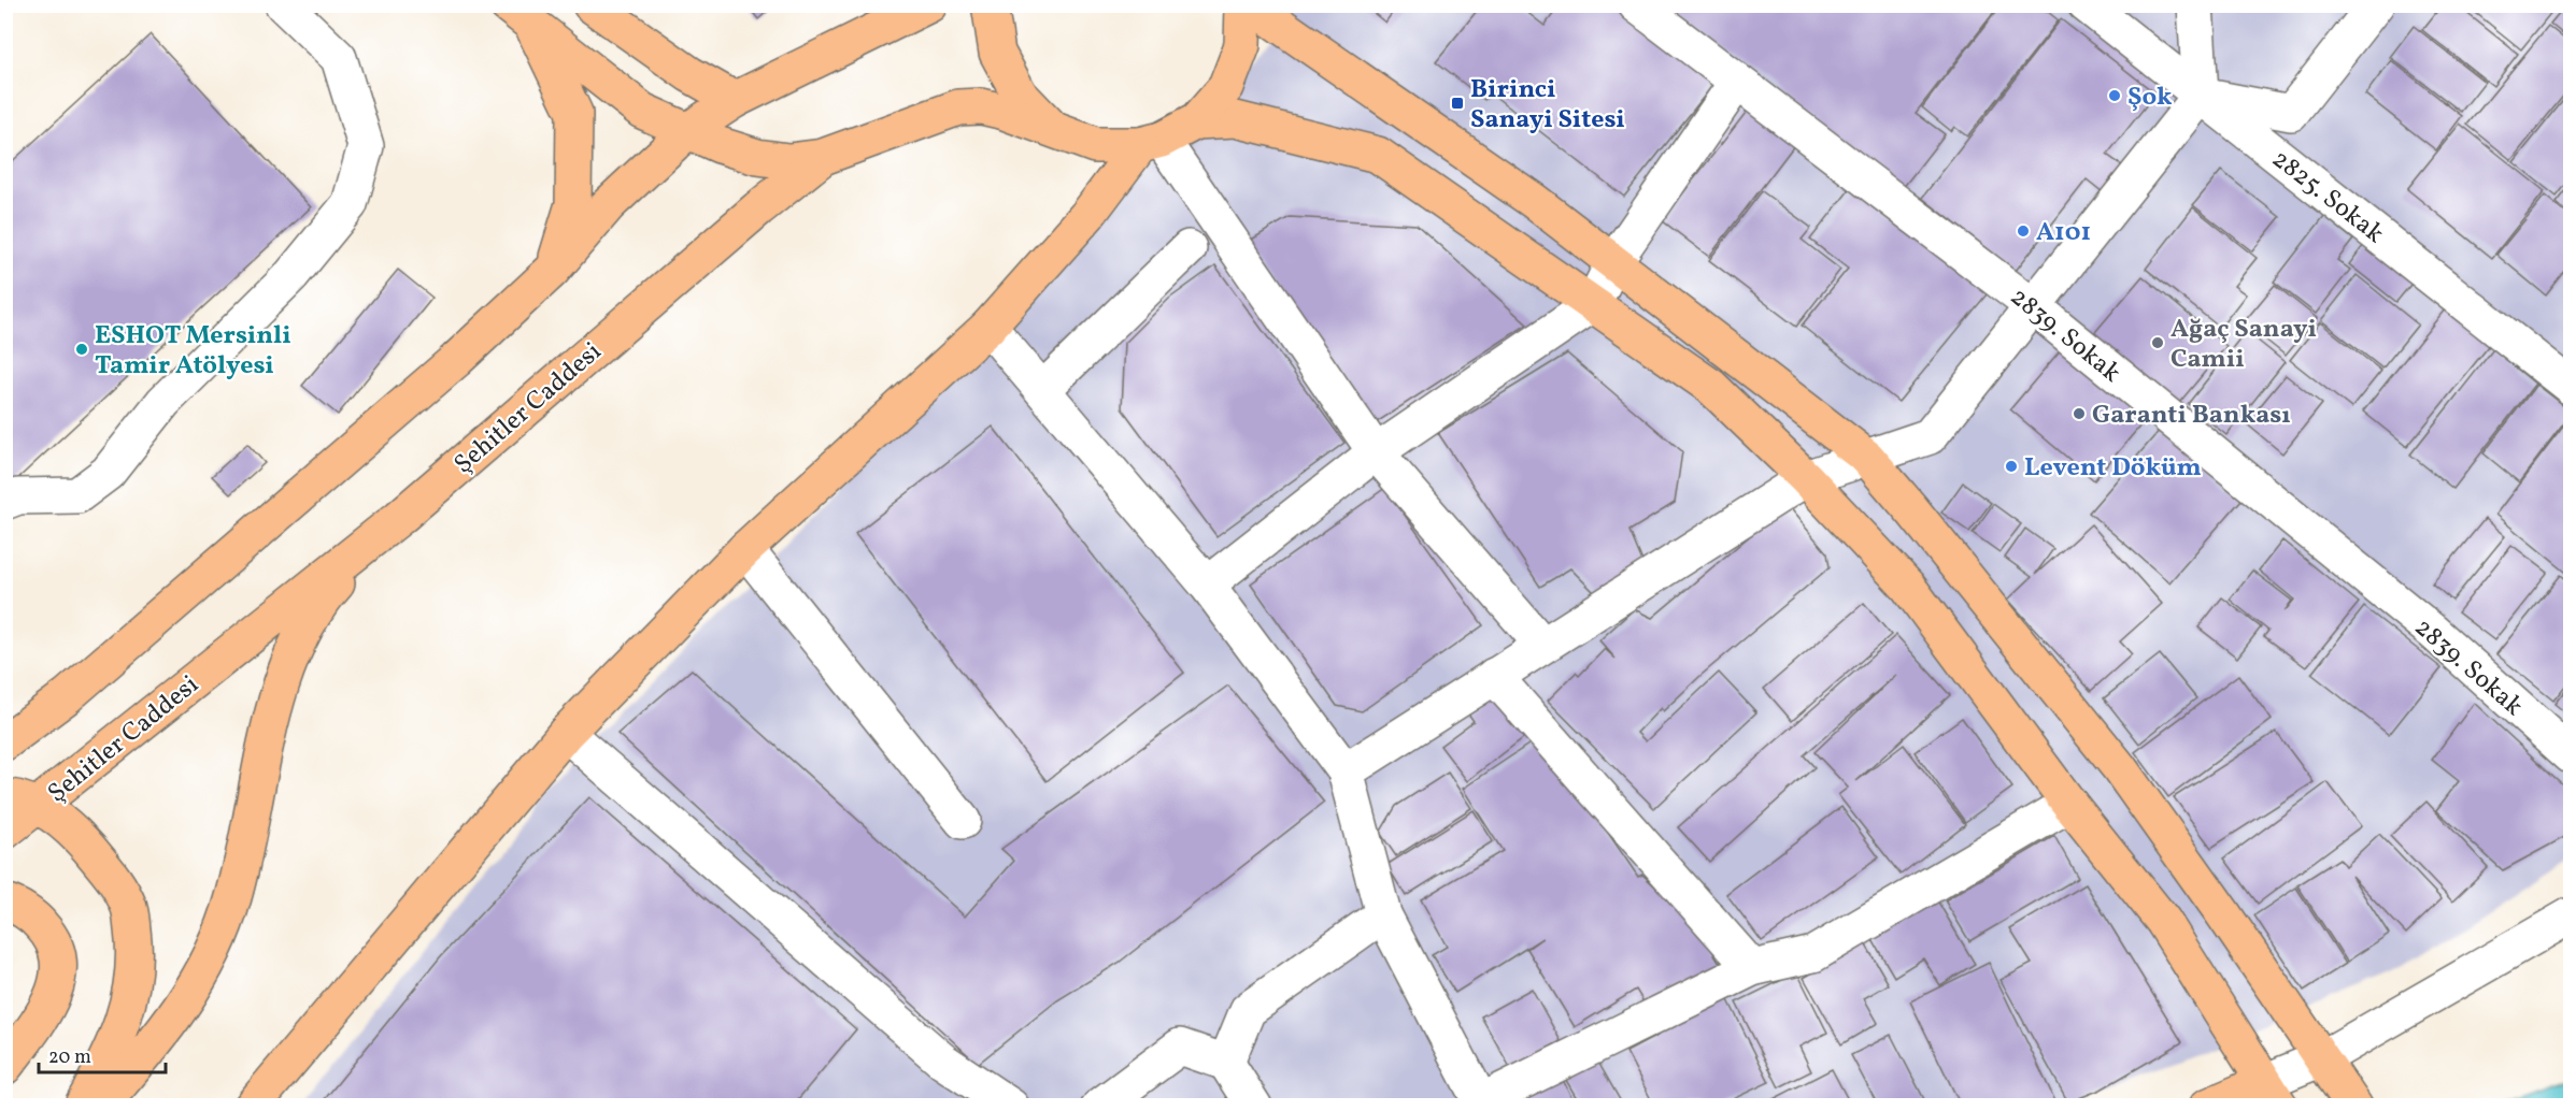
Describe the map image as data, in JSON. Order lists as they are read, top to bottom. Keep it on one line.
{"streets":{"main road":["Şehitler Caddesi"],"street":["2825. Sokak","2839. Sokak"]},"places":{"other":["Şok","A101","Ağaç Sanayi Camii","ESHOT Mersinli Tamir Atölyesi","Garanti Bankası","Levent Döküm"],"transit":["Birinci Sanayi Sitesi"]},"scale_bar":"20 m"}
